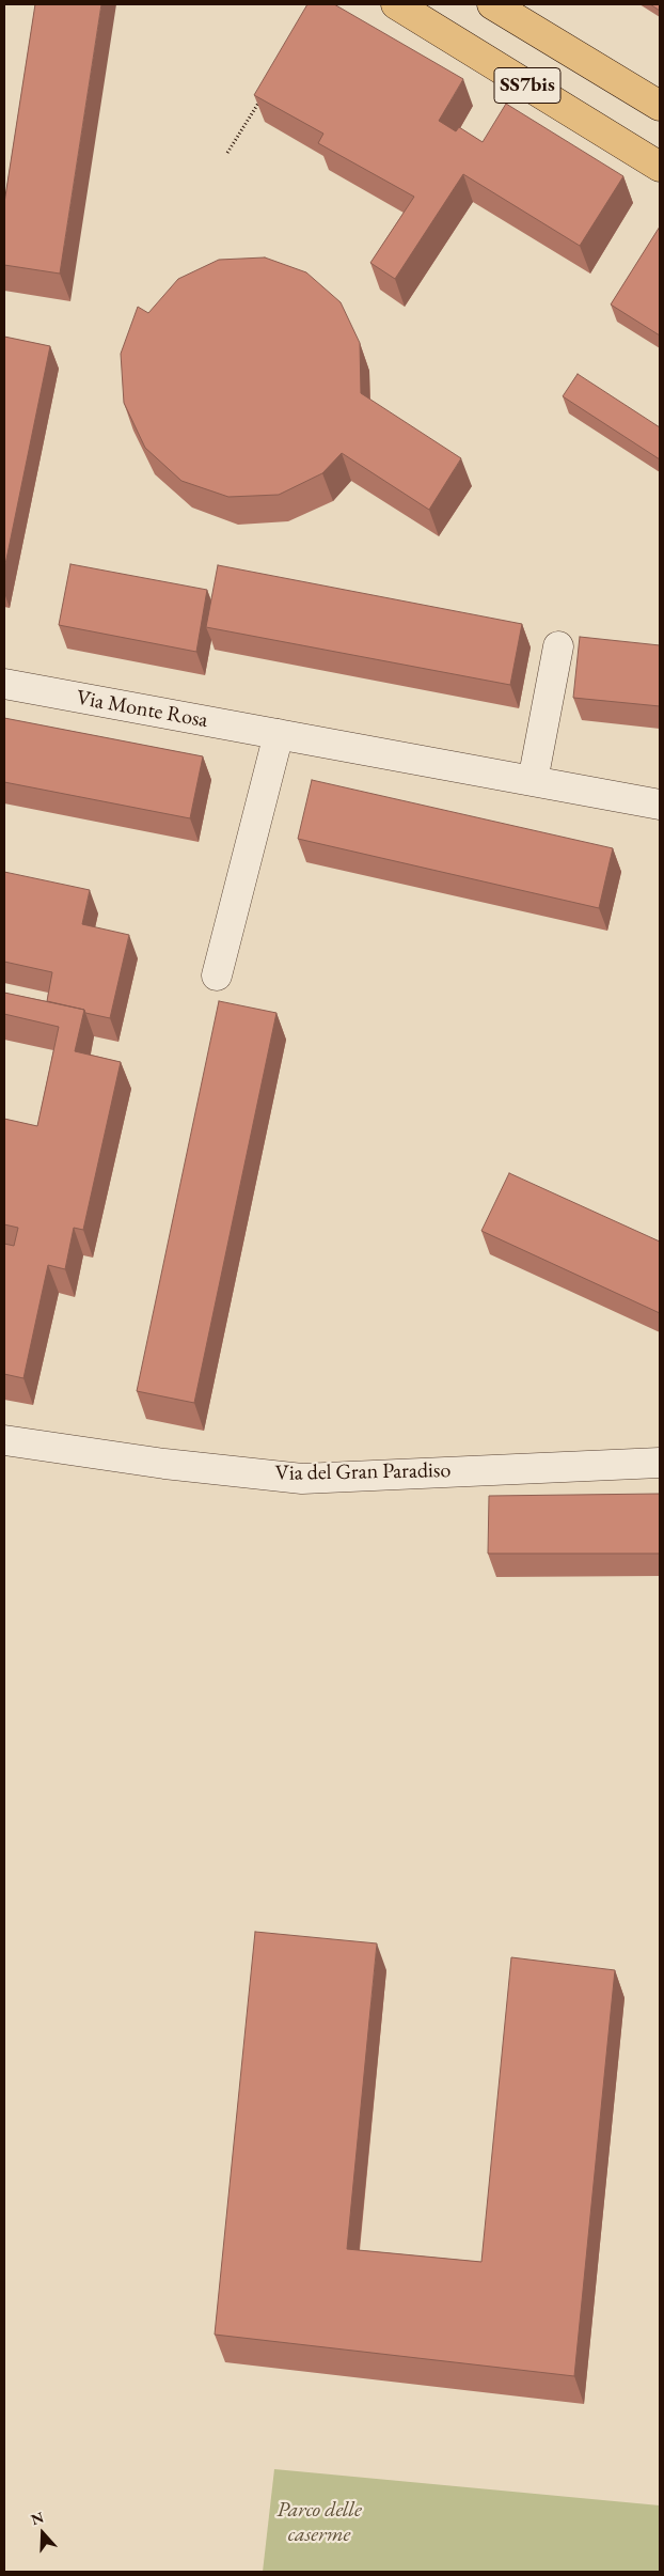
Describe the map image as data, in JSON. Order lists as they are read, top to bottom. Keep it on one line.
{"streets":{"main road":["SS7bis"],"street":["Via Monte Rosa","Via del Gran Paradiso"]},"parks":["Parco delle caserme"],"north":"top"}
